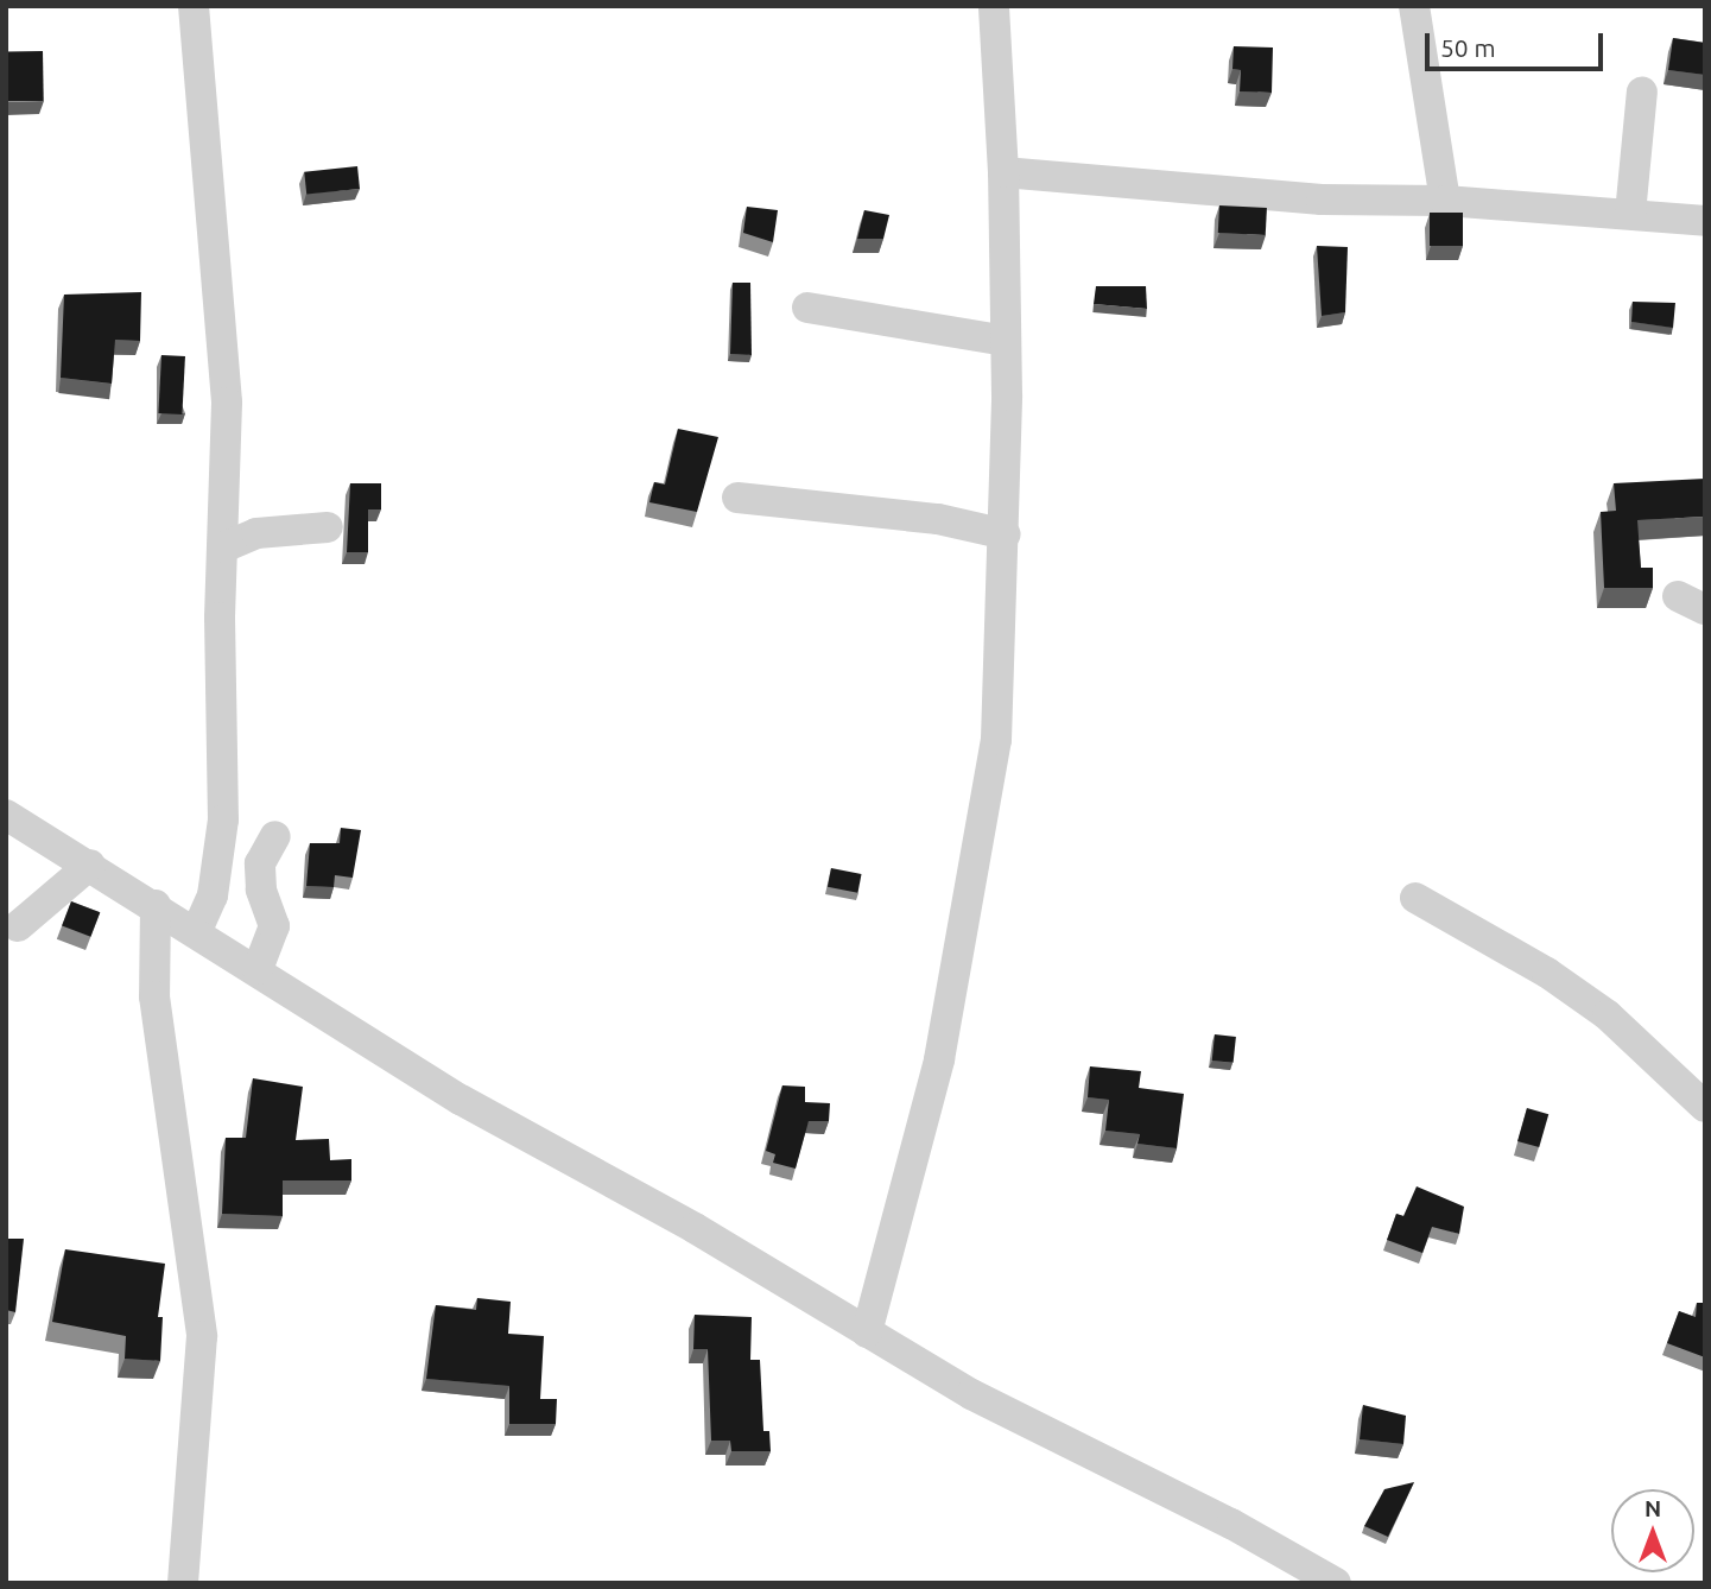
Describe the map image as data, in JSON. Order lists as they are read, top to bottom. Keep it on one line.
{"scale_bar":"50 m","north":"top"}
